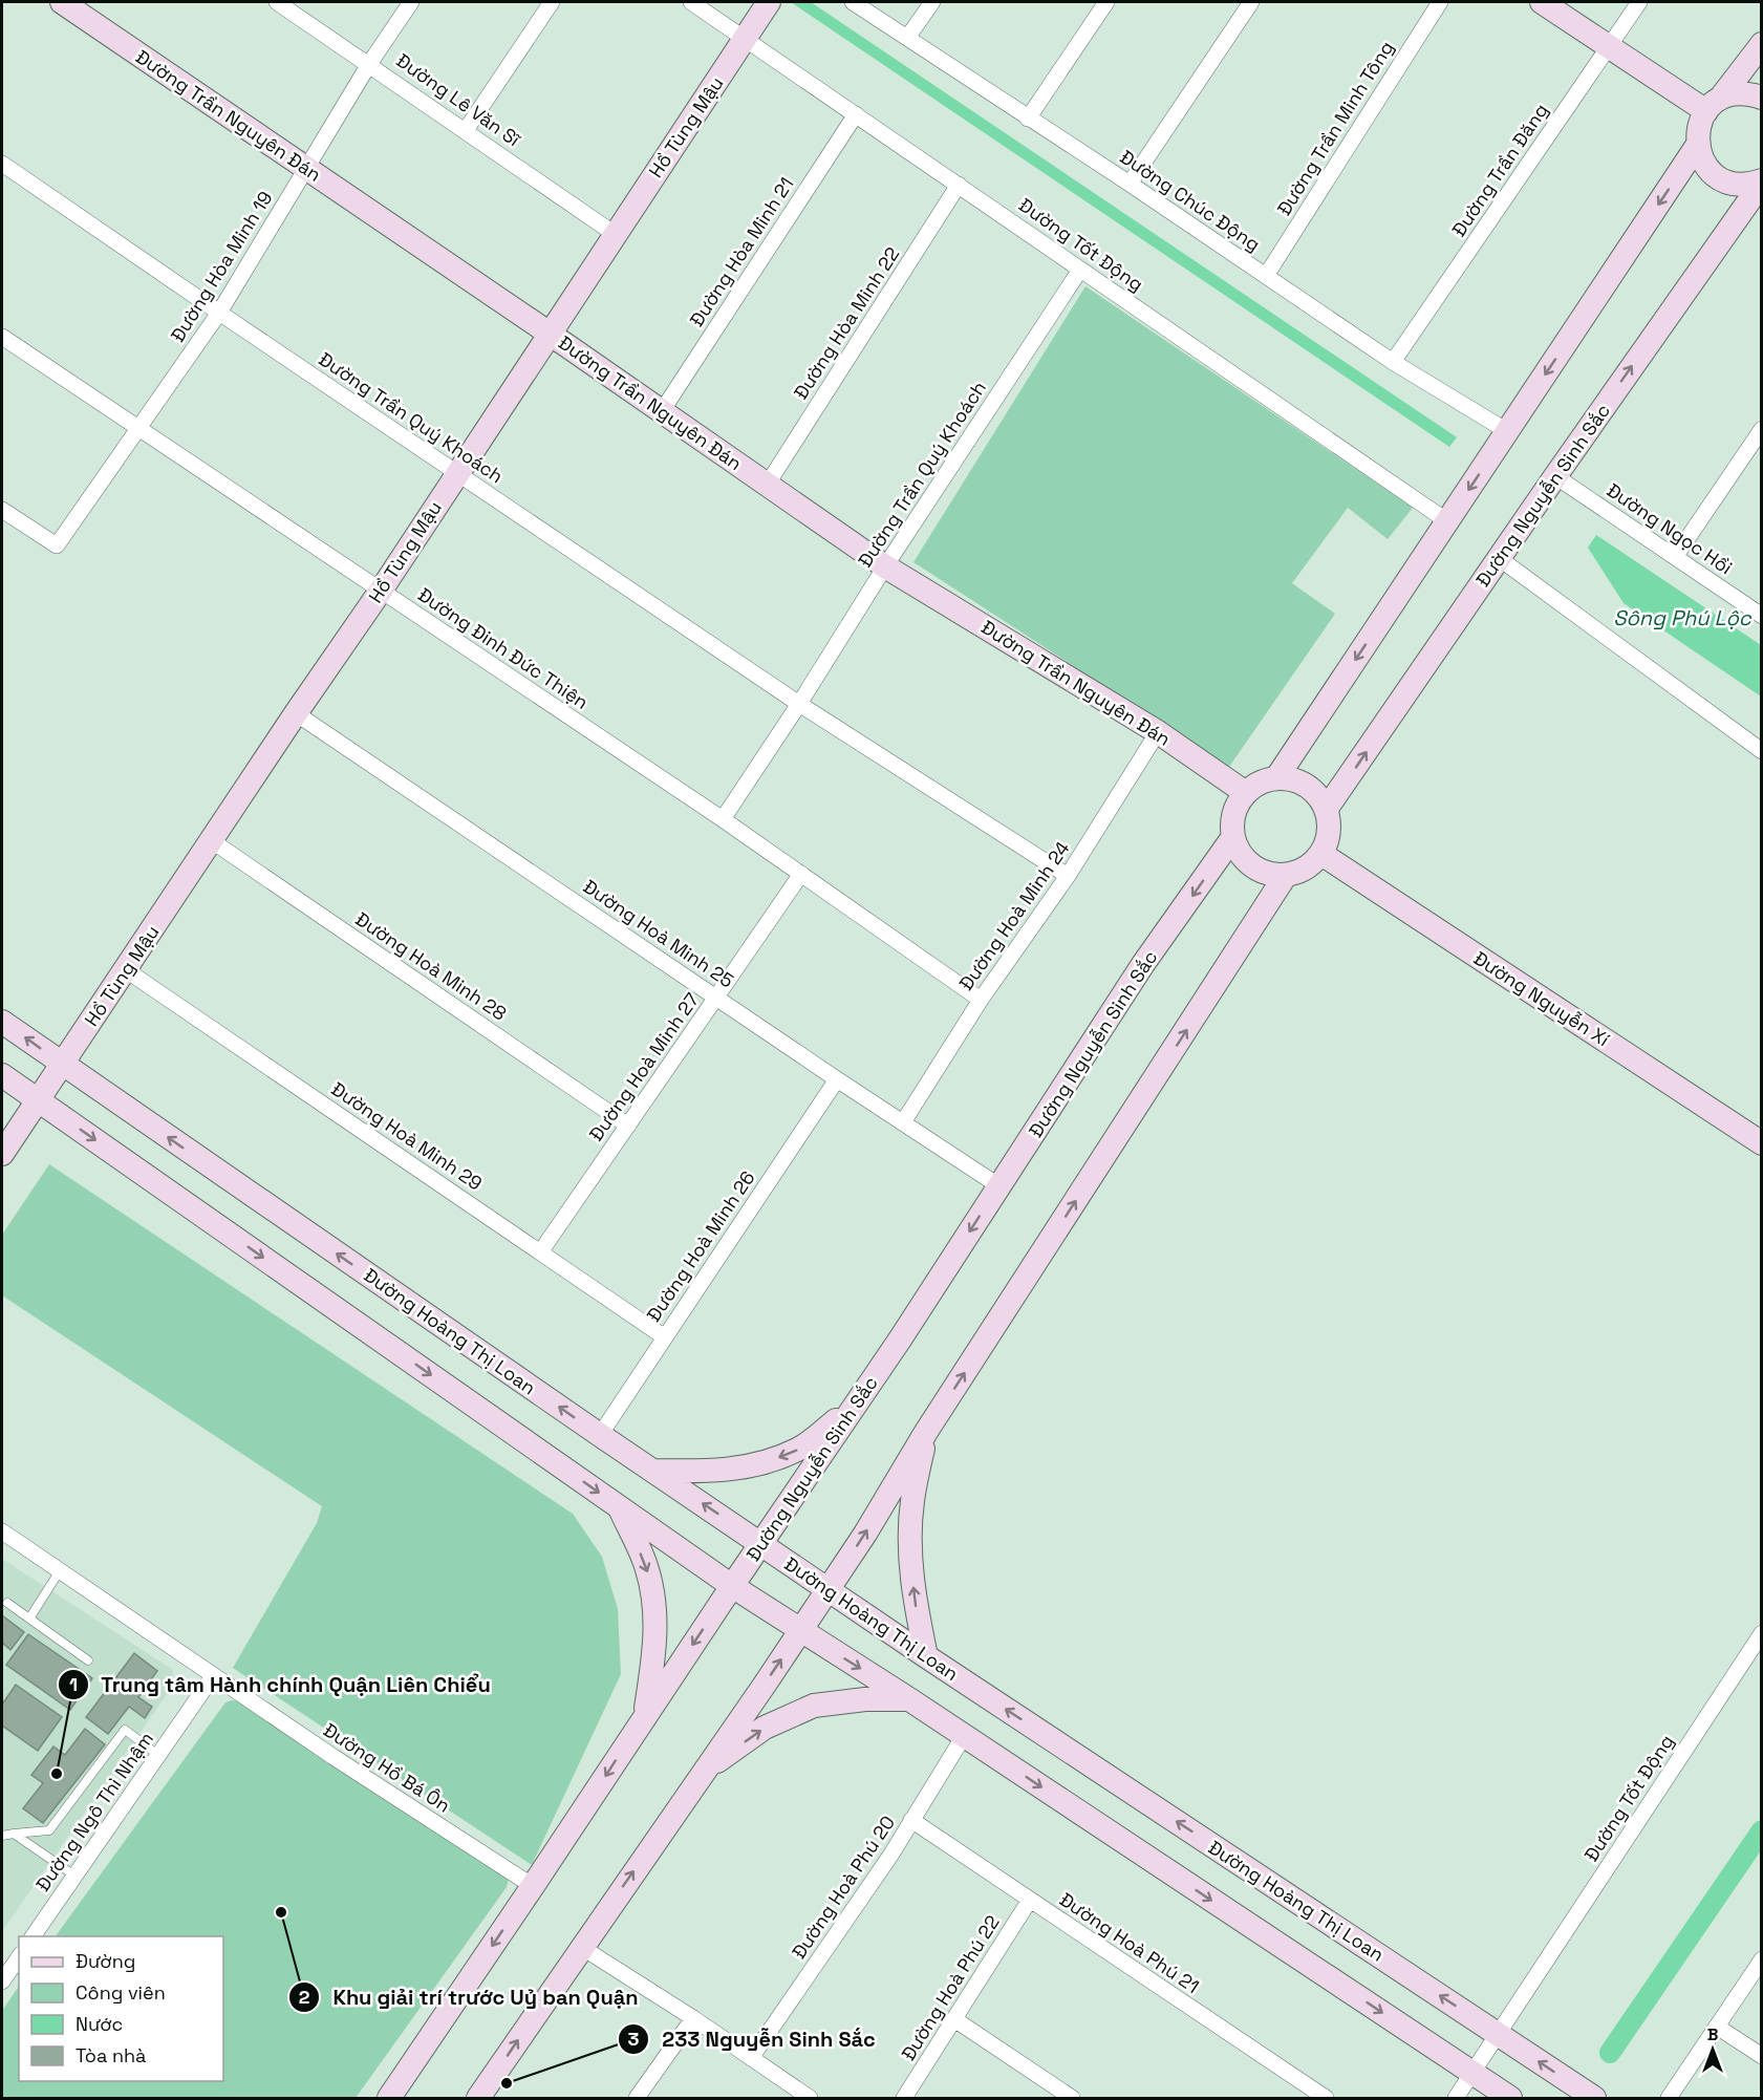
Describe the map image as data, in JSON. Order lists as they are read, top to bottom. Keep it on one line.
{"streets":{"main road":["Đường Trần Nguyên Đán","Hồ Tùng Mậu","Đường Nguyễn Sinh Sắc","Đường Nguyễn Xí","Đường Hoàng Thị Loan"],"street":["Đường Lê Văn Sĩ","Đường Trần Minh Tông","Đường Trần Đăng","Đường Chúc Động","Đường Tốt Động","Đường Hòa Minh 21","Đường Hòa Minh 19","Đường Hòa Minh 22","Đường Trần Quý Khoách","Đường Ngọc Hồi","Đường Đinh Đức Thiện","Đường Hoà Minh 24","Đường Hoà Minh 25","Đường Hoà Minh 28","Đường Hoà Minh 27","Đường Hoà Minh 29","Đường Hoà Minh 26","Đường Hồ Bá Ôn","Đường Ngô Thì Nhậm","Đường Hoà Phú 20","Đường Hoà Phú 21","Đường Hoà Phú 22"]},"crossings":[["Đường Lê Văn Sĩ","Hồ Tùng Mậu"],["Đường Lê Văn Sĩ","Đường Hòa Minh 19"],["Đường Trần Nguyên Đán","Hồ Tùng Mậu"],["Đường Trần Nguyên Đán","Đường Hòa Minh 21"],["Đường Trần Nguyên Đán","Đường Hòa Minh 19"],["Đường Trần Nguyên Đán","Đường Hòa Minh 22"],["Đường Trần Nguyên Đán","Đường Trần Quý Khoách"],["Đường Trần Nguyên Đán","Đường Nguyễn Sinh Sắc"],["Đường Trần Nguyên Đán","Đường Hoà Minh 24"],["Đường Trần Nguyên Đán","Đường Nguyễn Xí"],["Hồ Tùng Mậu","Đường Tốt Động"],["Hồ Tùng Mậu","Đường Trần Quý Khoách"],["Hồ Tùng Mậu","Đường Đinh Đức Thiện"],["Hồ Tùng Mậu","Đường Hoà Minh 25"],["Hồ Tùng Mậu","Đường Hoà Minh 28"],["Hồ Tùng Mậu","Đường Hoà Minh 29"],["Hồ Tùng Mậu","Đường Hoàng Thị Loan"],["Đường Trần Minh Tông","Đường Chúc Động"],["Đường Trần Đăng","Đường Chúc Động"],["Đường Tốt Động","Đường Hòa Minh 21"],["Đường Tốt Động","Đường Hòa Minh 22"],["Đường Tốt Động","Đường Trần Quý Khoách"],["Đường Tốt Động","Đường Hoàng Thị Loan"],["Đường Hòa Minh 19","Đường Trần Quý Khoách"],["Đường Hòa Minh 19","Đường Đinh Đức Thiện"],["Đường Trần Quý Khoách","Đường Đinh Đức Thiện"],["Đường Trần Quý Khoách","Đường Hoà Minh 24"],["Đường Nguyễn Sinh Sắc","Đường Ngọc Hồi"],["Đường Nguyễn Sinh Sắc","Đường Hoà Minh 25"],["Đường Nguyễn Sinh Sắc","Đường Nguyễn Xí"],["Đường Nguyễn Sinh Sắc","Đường Hoàng Thị Loan"],["Đường Nguyễn Sinh Sắc","Đường Hồ Bá Ôn"],["Đường Đinh Đức Thiện","Đường Hoà Minh 24"],["Đường Đinh Đức Thiện","Đường Hoà Minh 27"],["Đường Hoà Minh 24","Đường Hoà Minh 25"],["Đường Hoà Minh 25","Đường Hoà Minh 27"],["Đường Hoà Minh 25","Đường Hoà Minh 26"],["Đường Hoà Minh 28","Đường Hoà Minh 27"],["Đường Hoà Minh 27","Đường Hoà Minh 29"],["Đường Hoà Minh 29","Đường Hoà Minh 26"],["Đường Hoà Minh 26","Đường Hoàng Thị Loan"],["Đường Hồ Bá Ôn","Đường Ngô Thì Nhậm"],["Đường Hoà Phú 20","Đường Hoà Phú 21"],["Đường Hoà Phú 21","Đường Hoà Phú 22"]],"water":["Sông Phú Lộc"],"places":["Trung tâm Hành chính Quận Liên Chiểu","Khu giải trí trước Uỷ ban Quận","233 Nguyễn Sinh Sắc"],"legend":["Đường","Công viên","Nước","Tòa nhà"],"north":"top"}
